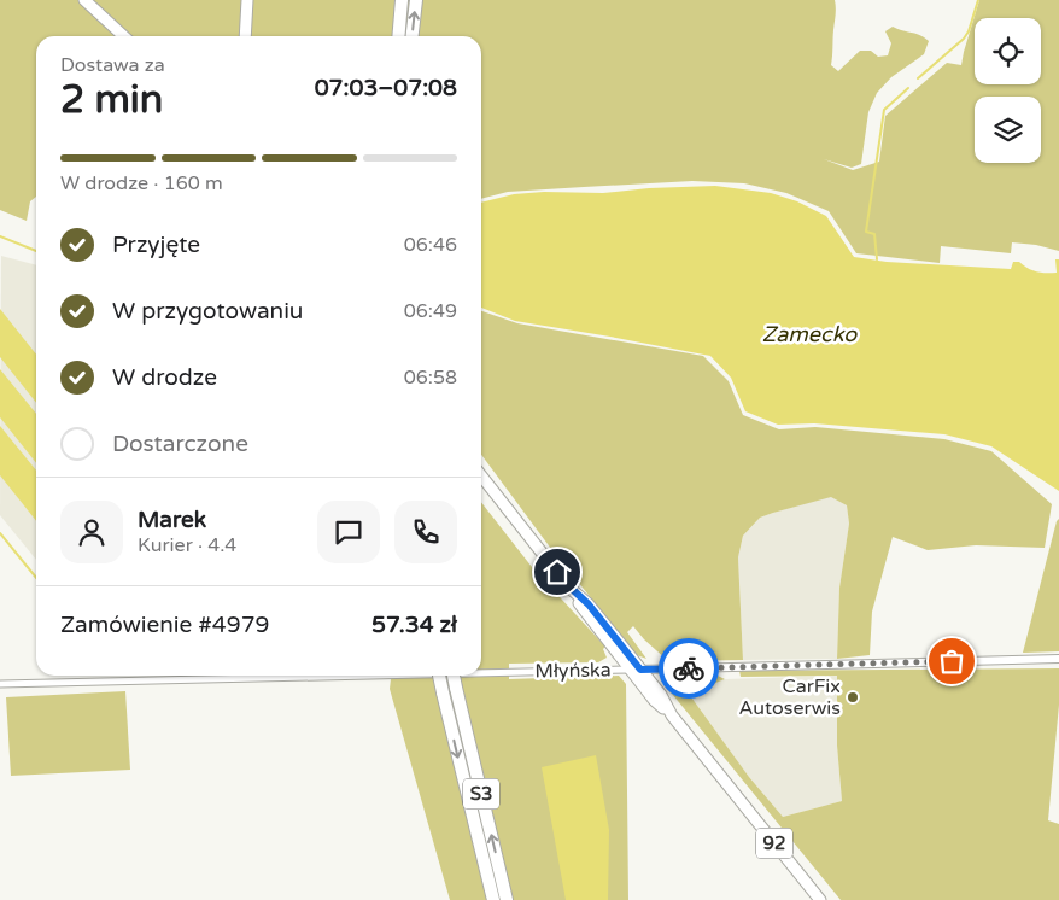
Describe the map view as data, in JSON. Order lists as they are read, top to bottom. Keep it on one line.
{"streets":{"highway":["S3"],"main road":["92"],"street":["Młyńska"]},"crossings":[["Młyńska","92"]],"water":["Zamecko"],"places":["CarFix Autoserwis"],"page":{"heading":["2 min","Dostawa za","07:03–07:08"],"panel":["Marek","Kurier · 4.4","Zamówienie #4979","57.34 zł"],"bar":"W drodze · 160 m","list":[["Przyjęte","06:46"],["W przygotowaniu","06:49"],["W drodze","06:58"],"Dostarczone"]}}
